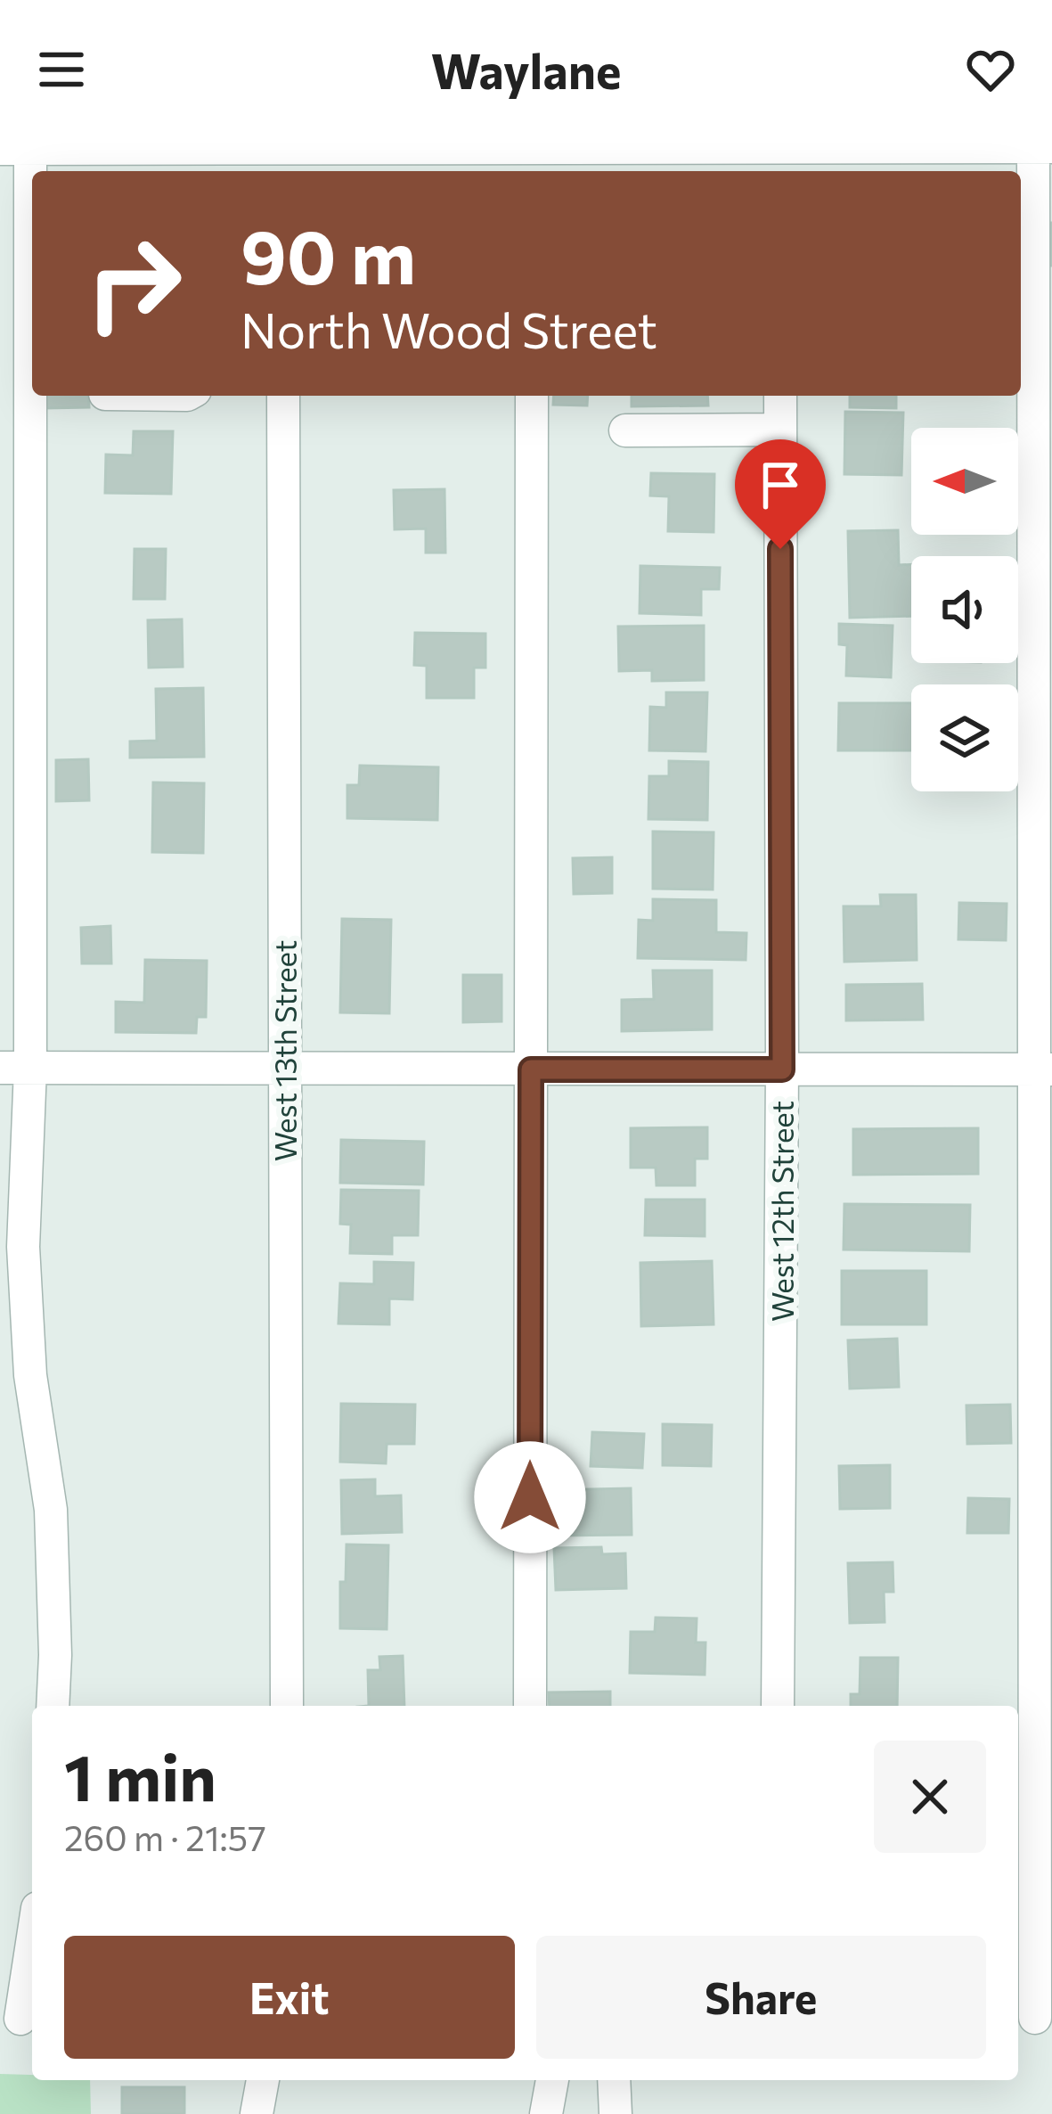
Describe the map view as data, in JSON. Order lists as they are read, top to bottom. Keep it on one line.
{"streets":{"street":["West 13th Street","West 12th Street"]},"north":"left","page":{"header":"Waylane","turn":["90 m","North Wood Street"],"heading":["1 min","260 m · 21:57"],"buttons":["Exit","Share"]}}
